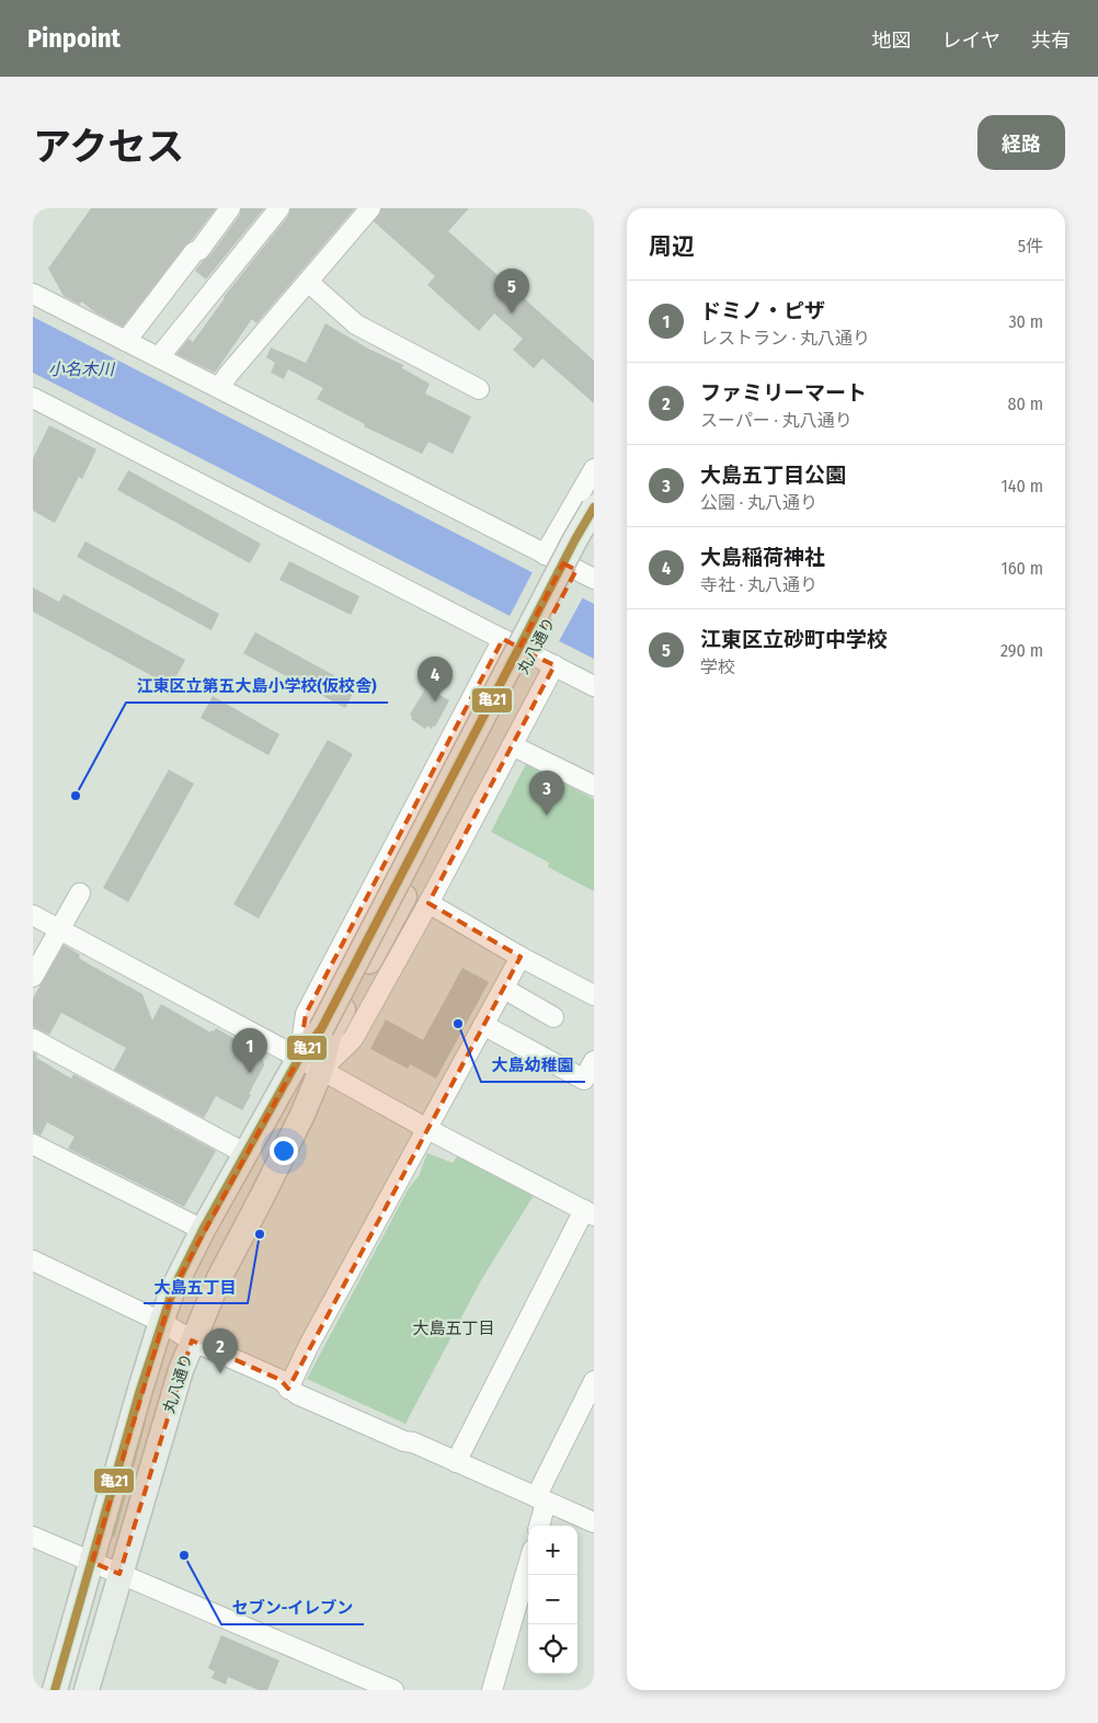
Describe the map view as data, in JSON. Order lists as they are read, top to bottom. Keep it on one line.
{"streets":{"main road":["丸八通り"]},"districts":["大島五丁目"],"water":["小名木川"],"places":["江東区立第五大島小学校(仮校舎)","大島幼稚園","大島五丁目","セブン-イレブン"],"lines":["transit line 亀21"],"page":{"header":"Pinpoint","nav":["地図","レイヤ","共有"],"title":"アクセス","buttons":"経路","heading":["周辺","5件"],"pins":["5","4","3","1","2"],"list":[{"mark":"1","name":"ドミノ・ピザ","note":"レストラン · 丸八通り","value":"30 m"},{"mark":"2","name":"ファミリーマート","note":"スーパー · 丸八通り","value":"80 m"},{"mark":"3","name":"大島五丁目公園","note":"公園 · 丸八通り","value":"140 m"},{"mark":"4","name":"大島稲荷神社","note":"寺社 · 丸八通り","value":"160 m"},{"mark":"5","name":"江東区立砂町中学校","note":"学校","value":"290 m"}],"map_buttons":["+","−"]}}
